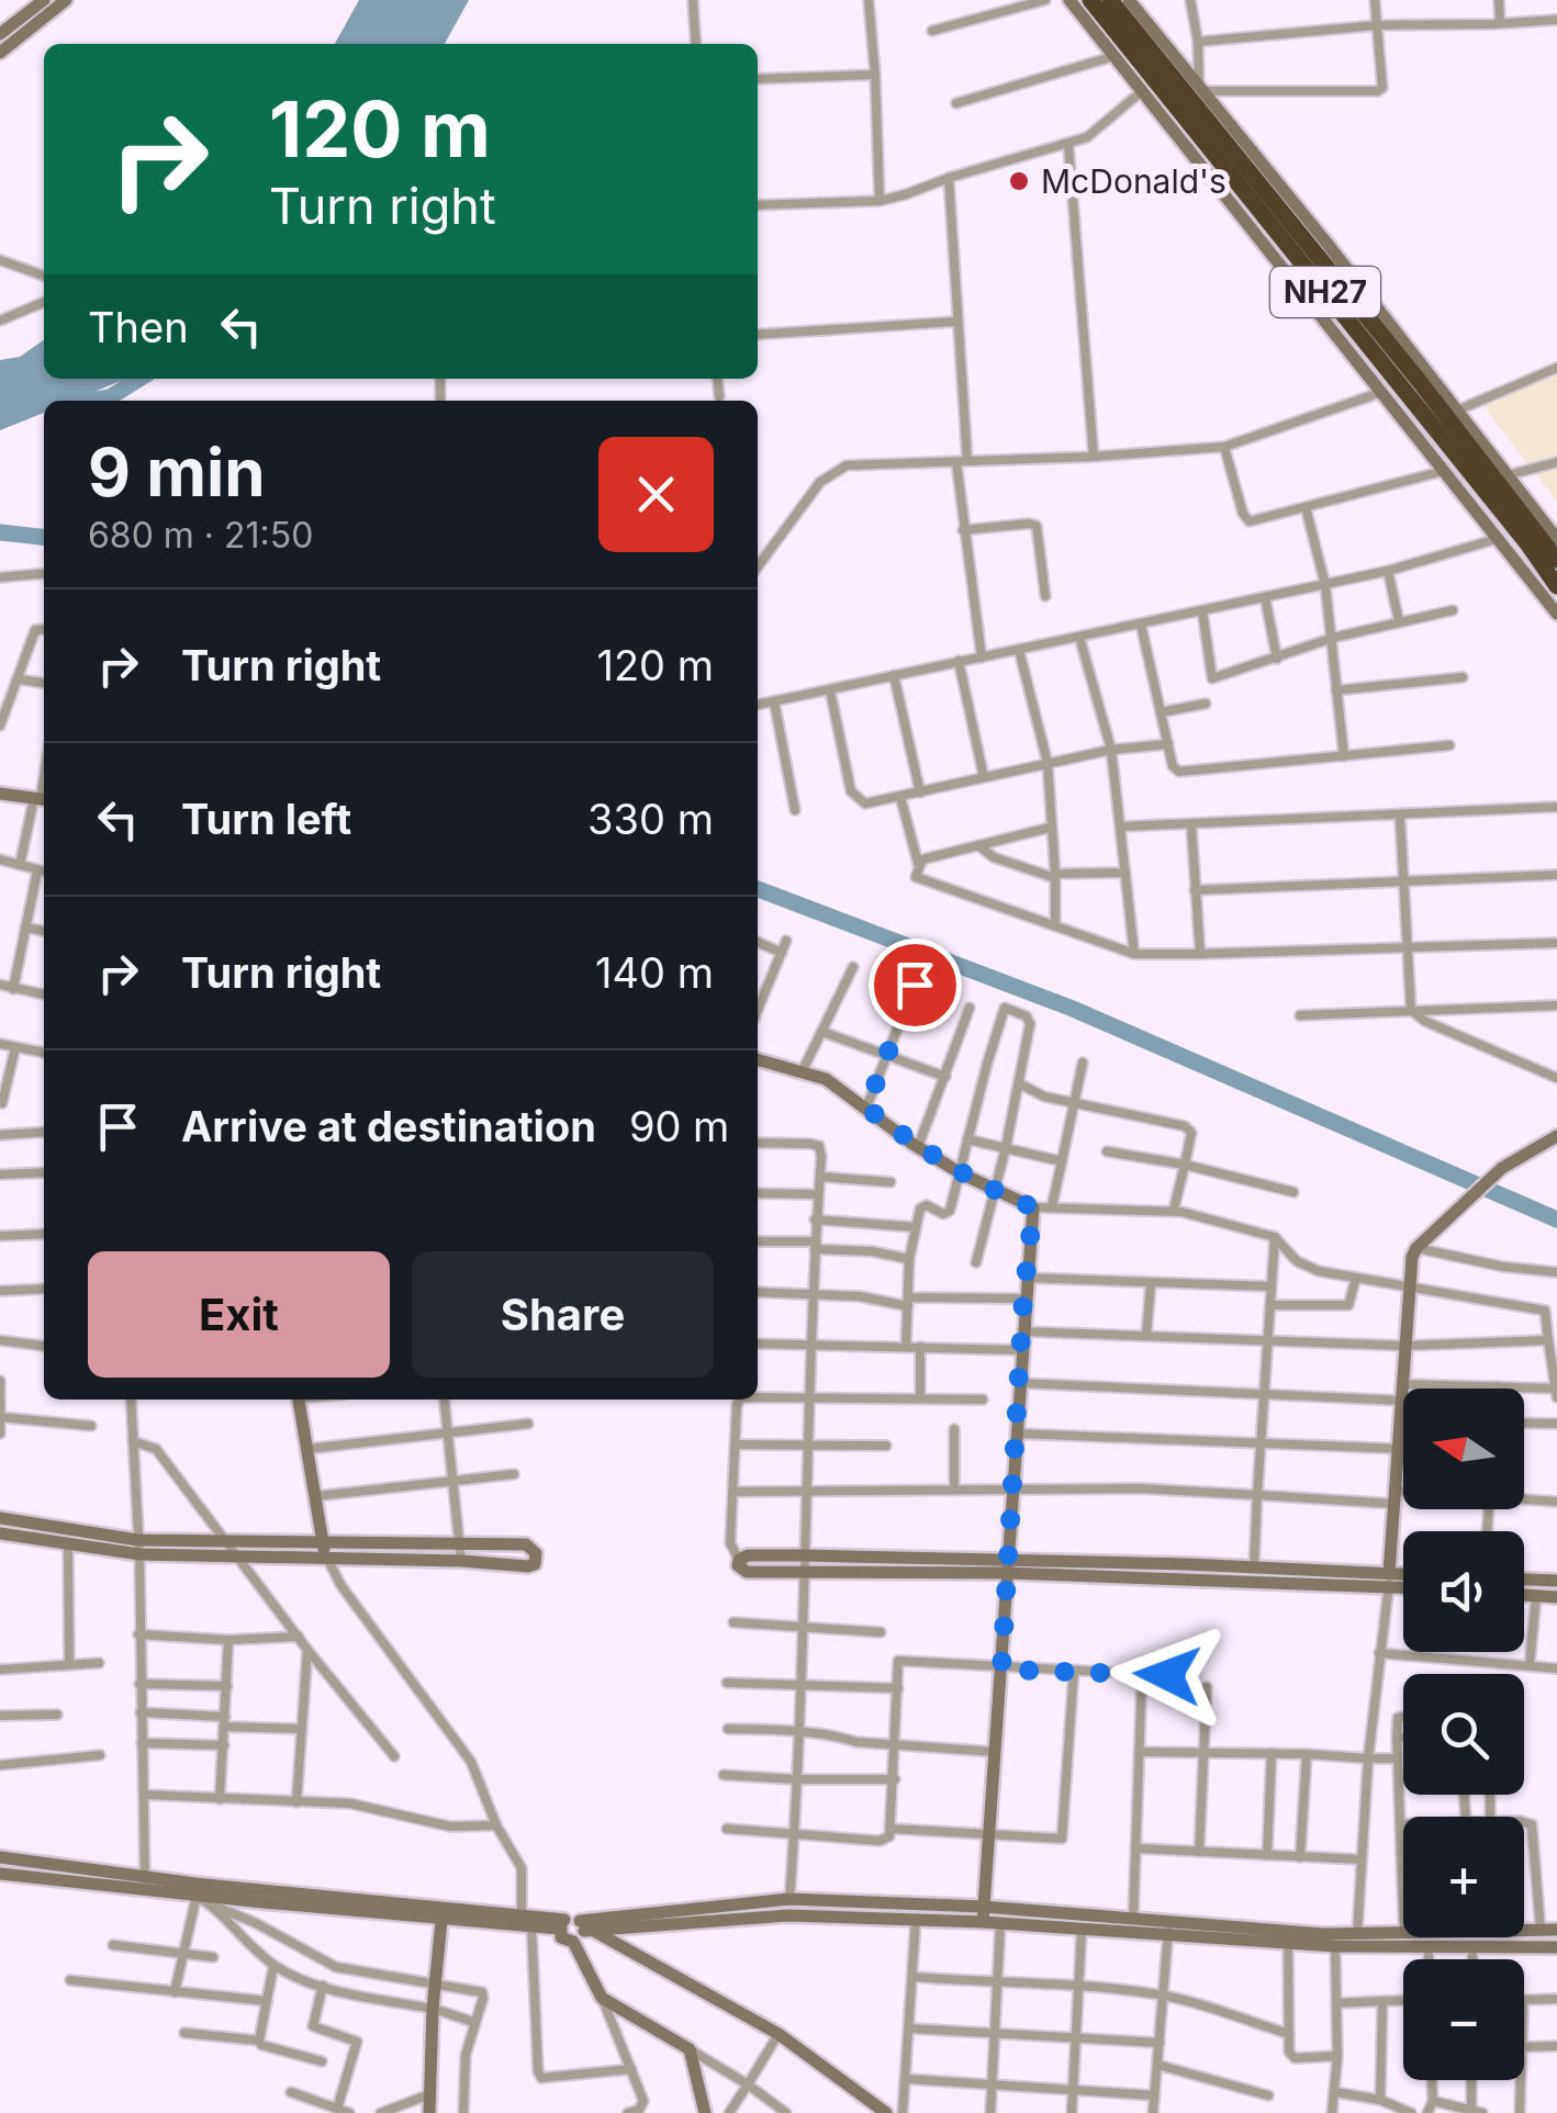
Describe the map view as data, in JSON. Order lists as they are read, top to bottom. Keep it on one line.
{"streets":{"highway":["NH27"]},"places":["McDonald's"],"north":"left","page":{"turn":["120 m","Turn right"],"then":"Then","heading":["9 min","680 m · 21:50"],"list":[{"name":"Turn right","value":"120 m"},{"name":"Turn left","value":"330 m"},{"name":"Turn right","value":"140 m"},{"name":"Arrive at destination","value":"90 m"}],"buttons":["Exit","Share"],"map_buttons":["+","−"]}}
